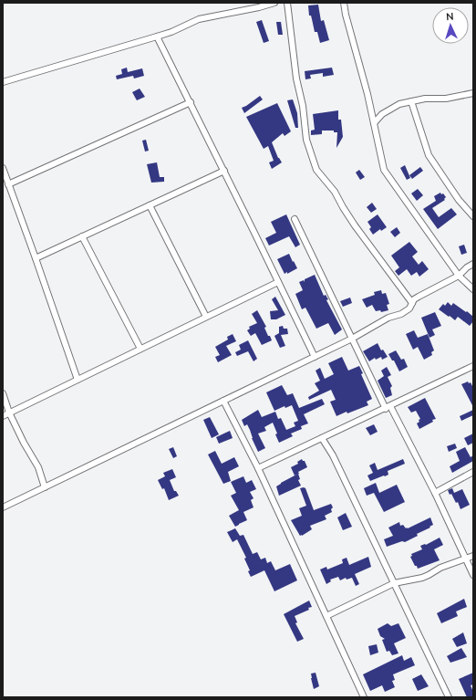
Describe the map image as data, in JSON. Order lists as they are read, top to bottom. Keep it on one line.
{"north":"top"}
